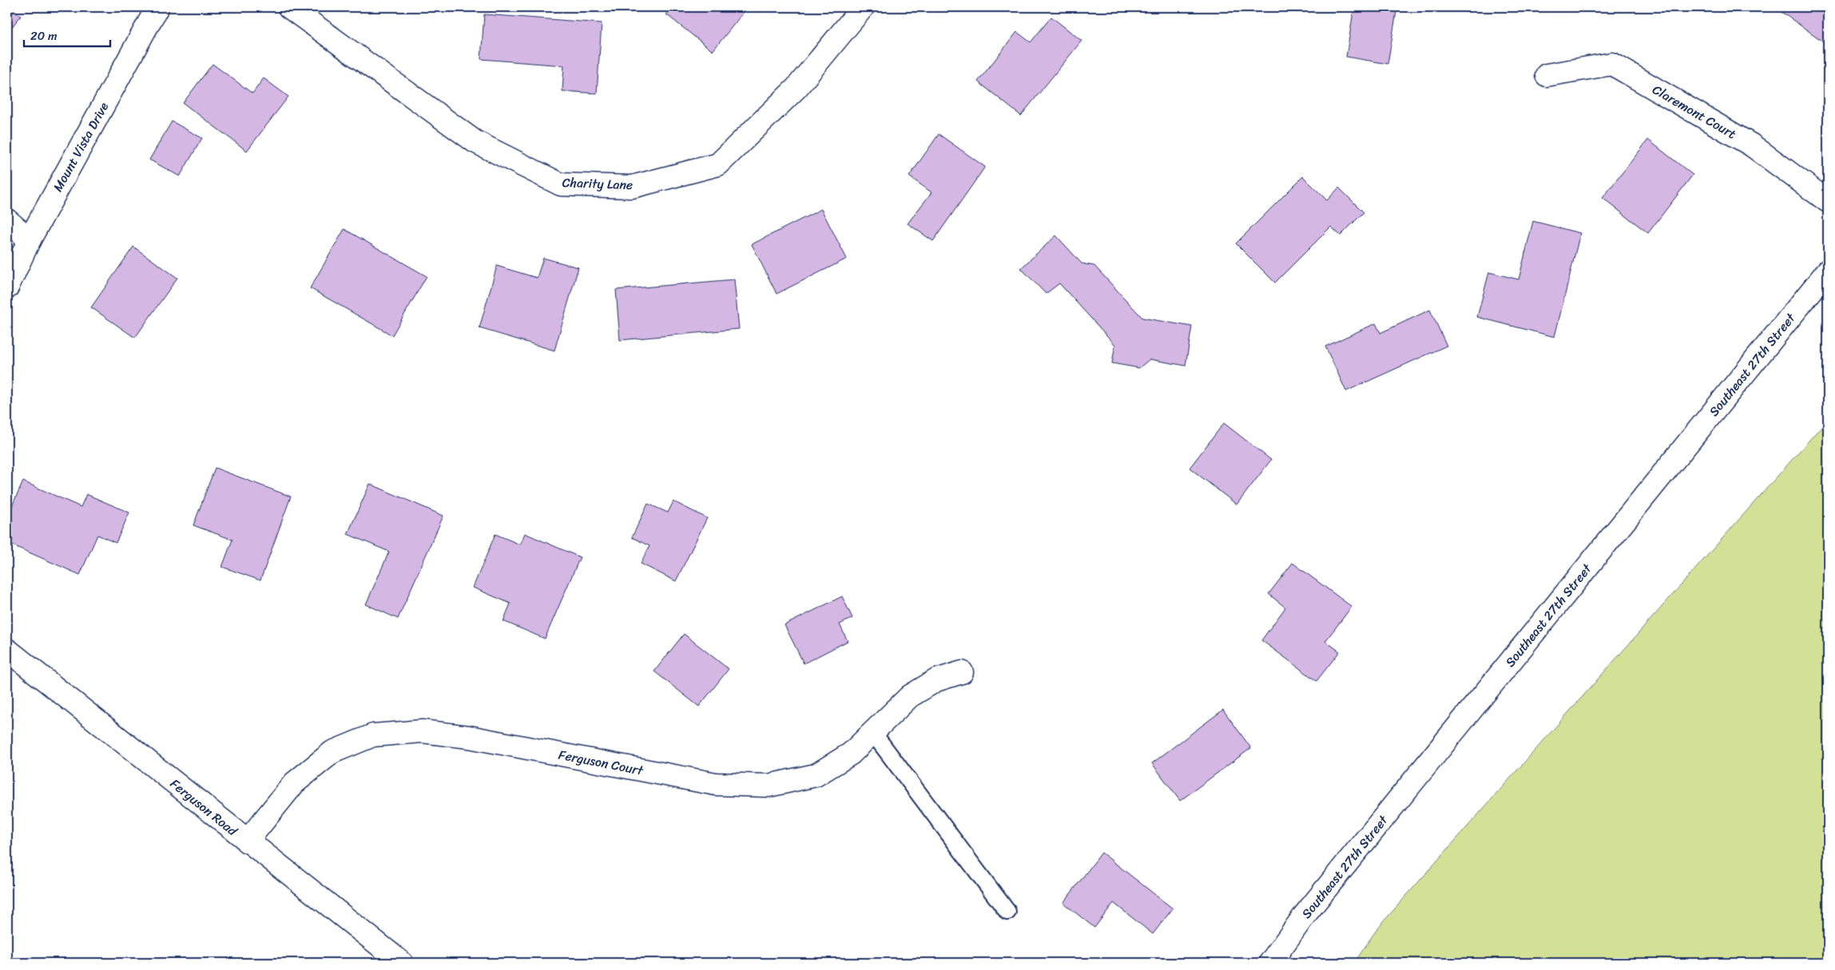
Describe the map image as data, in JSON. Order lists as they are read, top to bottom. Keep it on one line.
{"streets":{"street":["Claremont Court","Mount Vista Drive","Charity Lane","Southeast 27th Street","Ferguson Court","Ferguson Road"]},"crossings":[["Ferguson Court","Ferguson Road"]],"scale_bar":"20 m"}
